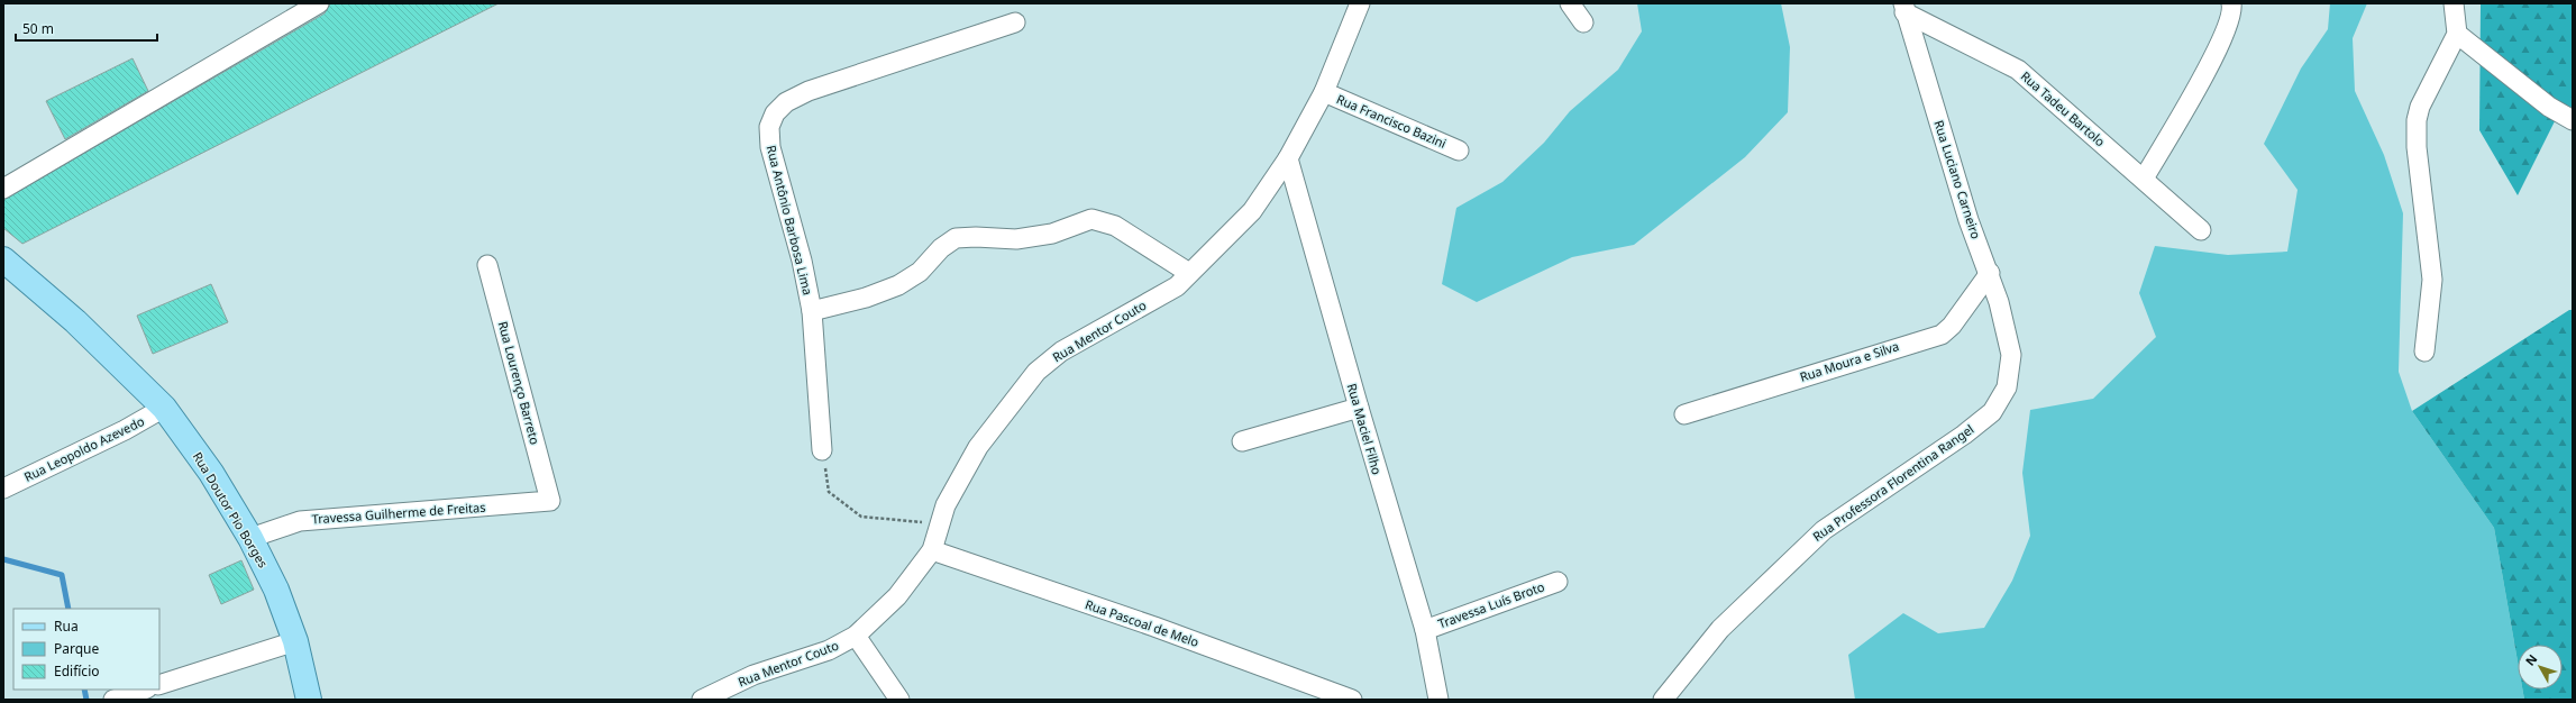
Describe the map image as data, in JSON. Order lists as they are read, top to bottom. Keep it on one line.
{"streets":{"main road":["Rua Doutor Pio Borges"],"street":["Rua Tadeu Bartolo","Rua Francisco Bazini","Rua Luciano Carneiro","Rua Antônio Barbosa Lima","Rua Mentor Couto","Rua Moura e Silva","Rua Lourenço Barreto","Rua Maciel Filho","Rua Leopoldo Azevedo","Rua Professora Florentina Rangel","Travessa Guilherme de Freitas","Travessa Luís Broto","Rua Pascoal de Melo"]},"crossings":[["Rua Tadeu Bartolo","Rua Luciano Carneiro"],["Rua Francisco Bazini","Rua Mentor Couto"],["Rua Luciano Carneiro","Rua Moura e Silva"],["Rua Luciano Carneiro","Rua Professora Florentina Rangel"],["Rua Mentor Couto","Rua Maciel Filho"],["Rua Mentor Couto","Rua Pascoal de Melo"],["Rua Lourenço Barreto","Travessa Guilherme de Freitas"],["Rua Maciel Filho","Travessa Luís Broto"],["Rua Leopoldo Azevedo","Rua Doutor Pio Borges"],["Rua Doutor Pio Borges","Travessa Guilherme de Freitas"]],"legend":["Rua","Parque","Edifício"],"scale_bar":"50 m","north":"top left"}
